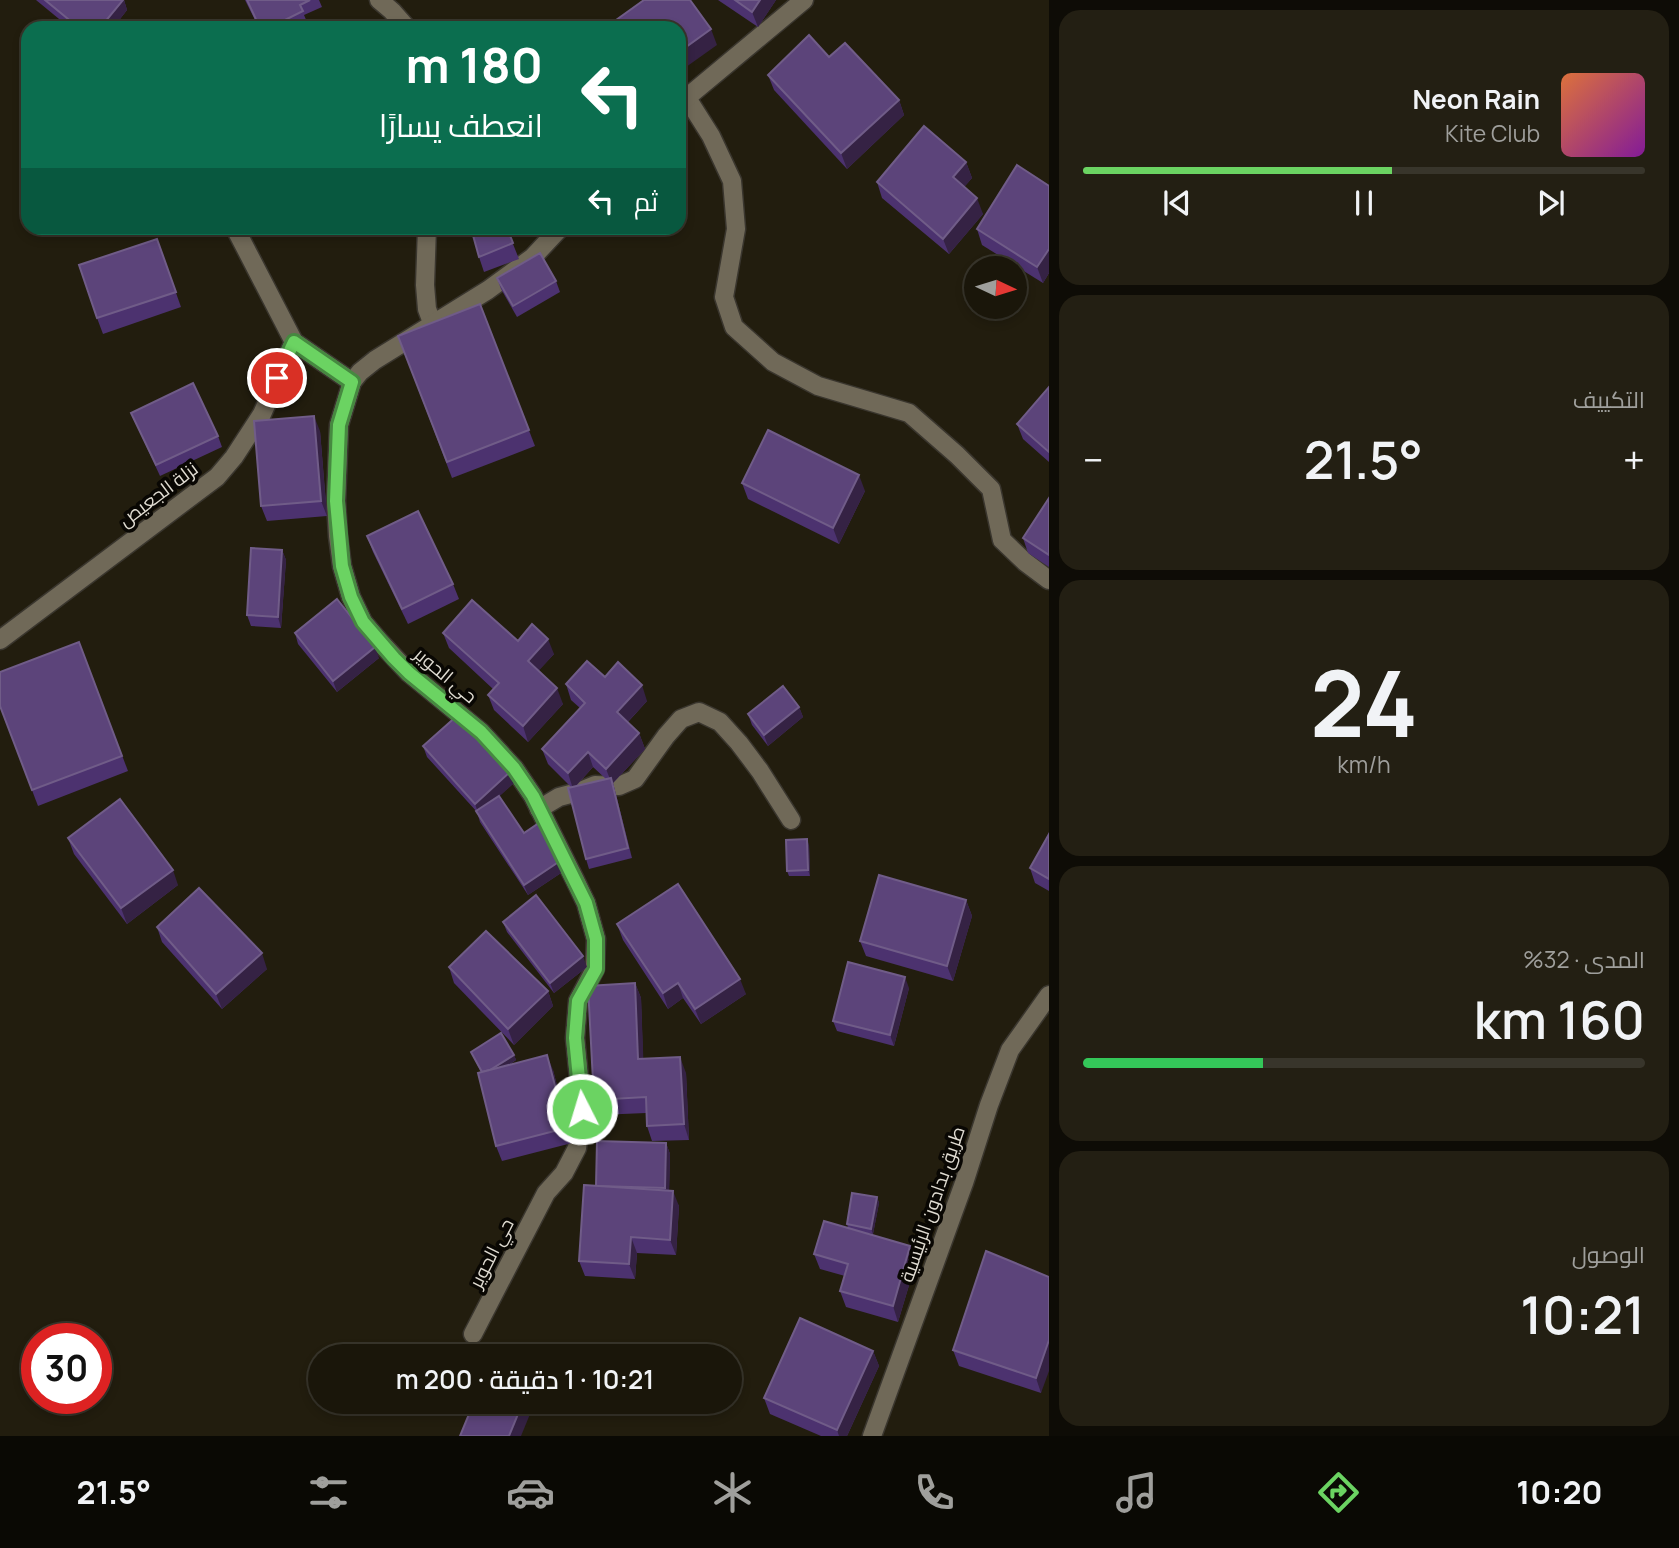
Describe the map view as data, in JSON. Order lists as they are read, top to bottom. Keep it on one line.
{"streets":{"street":["نزلة الجعيص","حي الحوير","طريق بدادون الرئيسية"]},"north":"right","page":{"turn":["180 m","انعطف يسارًا"],"song":["Neon Rain","Kite Club"],"then":"ثم","tile":["التكييف",["24","km/h"],["المدى · 32%","160 km"],["الوصول","10:21"]],"heat":["−","21.5°","+"],"limit":"30","trip":"10:21 · 1 دقيقة · 200 m","tabs":["10:20","21.5°"]}}
